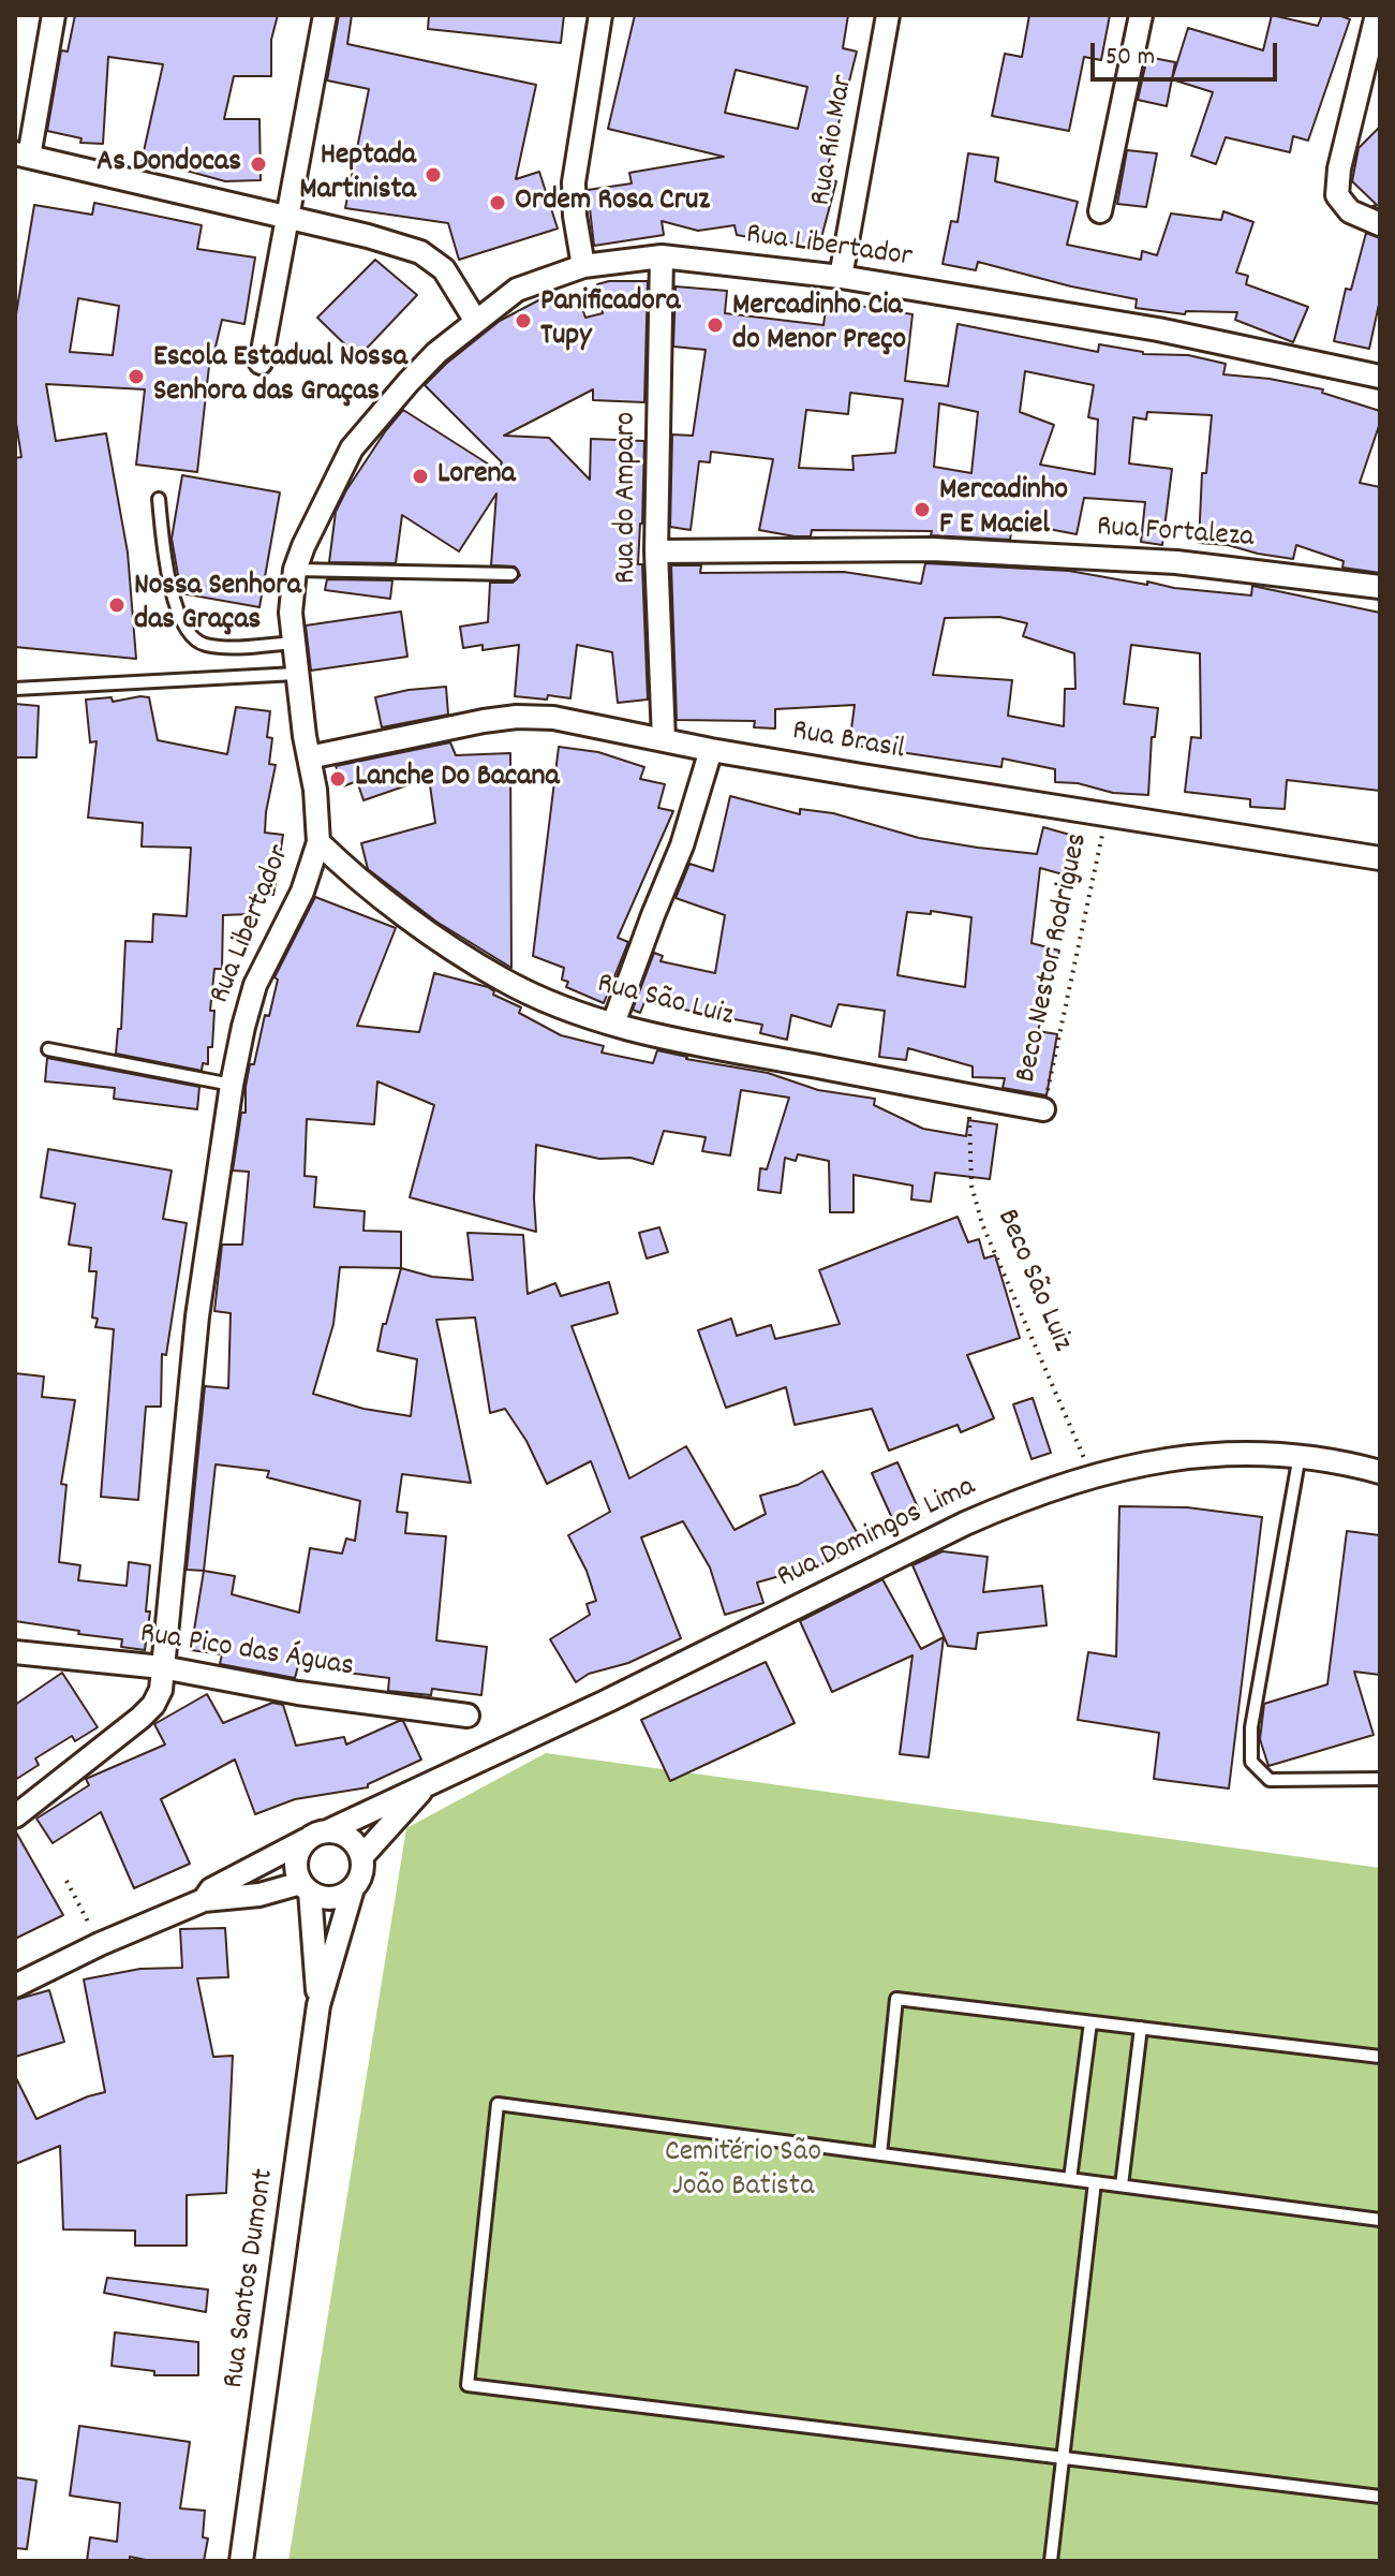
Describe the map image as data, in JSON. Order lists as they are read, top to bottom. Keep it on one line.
{"streets":{"street":["Rua Rio Mar","Rua Libertador","Rua do Amparo","Rua Fortaleza","Rua Brasil","Rua São Luiz","Rua Domingos Lima","Rua Pico das Águas","Rua Santos Dumont"],"path":["Beco Nestor Rodrigues","Beco São Luiz"]},"crossings":[["Rua Rio Mar","Rua Libertador"],["Rua Libertador","Rua do Amparo"],["Rua Libertador","Rua Brasil"],["Rua Libertador","Rua São Luiz"],["Rua Libertador","Rua Pico das Águas"],["Rua do Amparo","Rua Fortaleza"],["Rua do Amparo","Rua Brasil"],["Rua Brasil","Beco Nestor Rodrigues"],["Beco Nestor Rodrigues","Rua São Luiz"],["Rua São Luiz","Beco São Luiz"],["Beco São Luiz","Rua Domingos Lima"],["Rua Domingos Lima","Rua Santos Dumont"]],"parks":["Cemitério São João Batista"],"places":["As Dondocas","Heptada Martinista","Ordem Rosa Cruz","Panificadora Tupy","Mercadinho Cia do Menor Preço","Escola Estadual Nossa Senhora das Graças","Lorena","Mercadinho F E Maciel","Nossa Senhora das Graças","Lanche Do Bacana"],"scale_bar":"50 m"}
